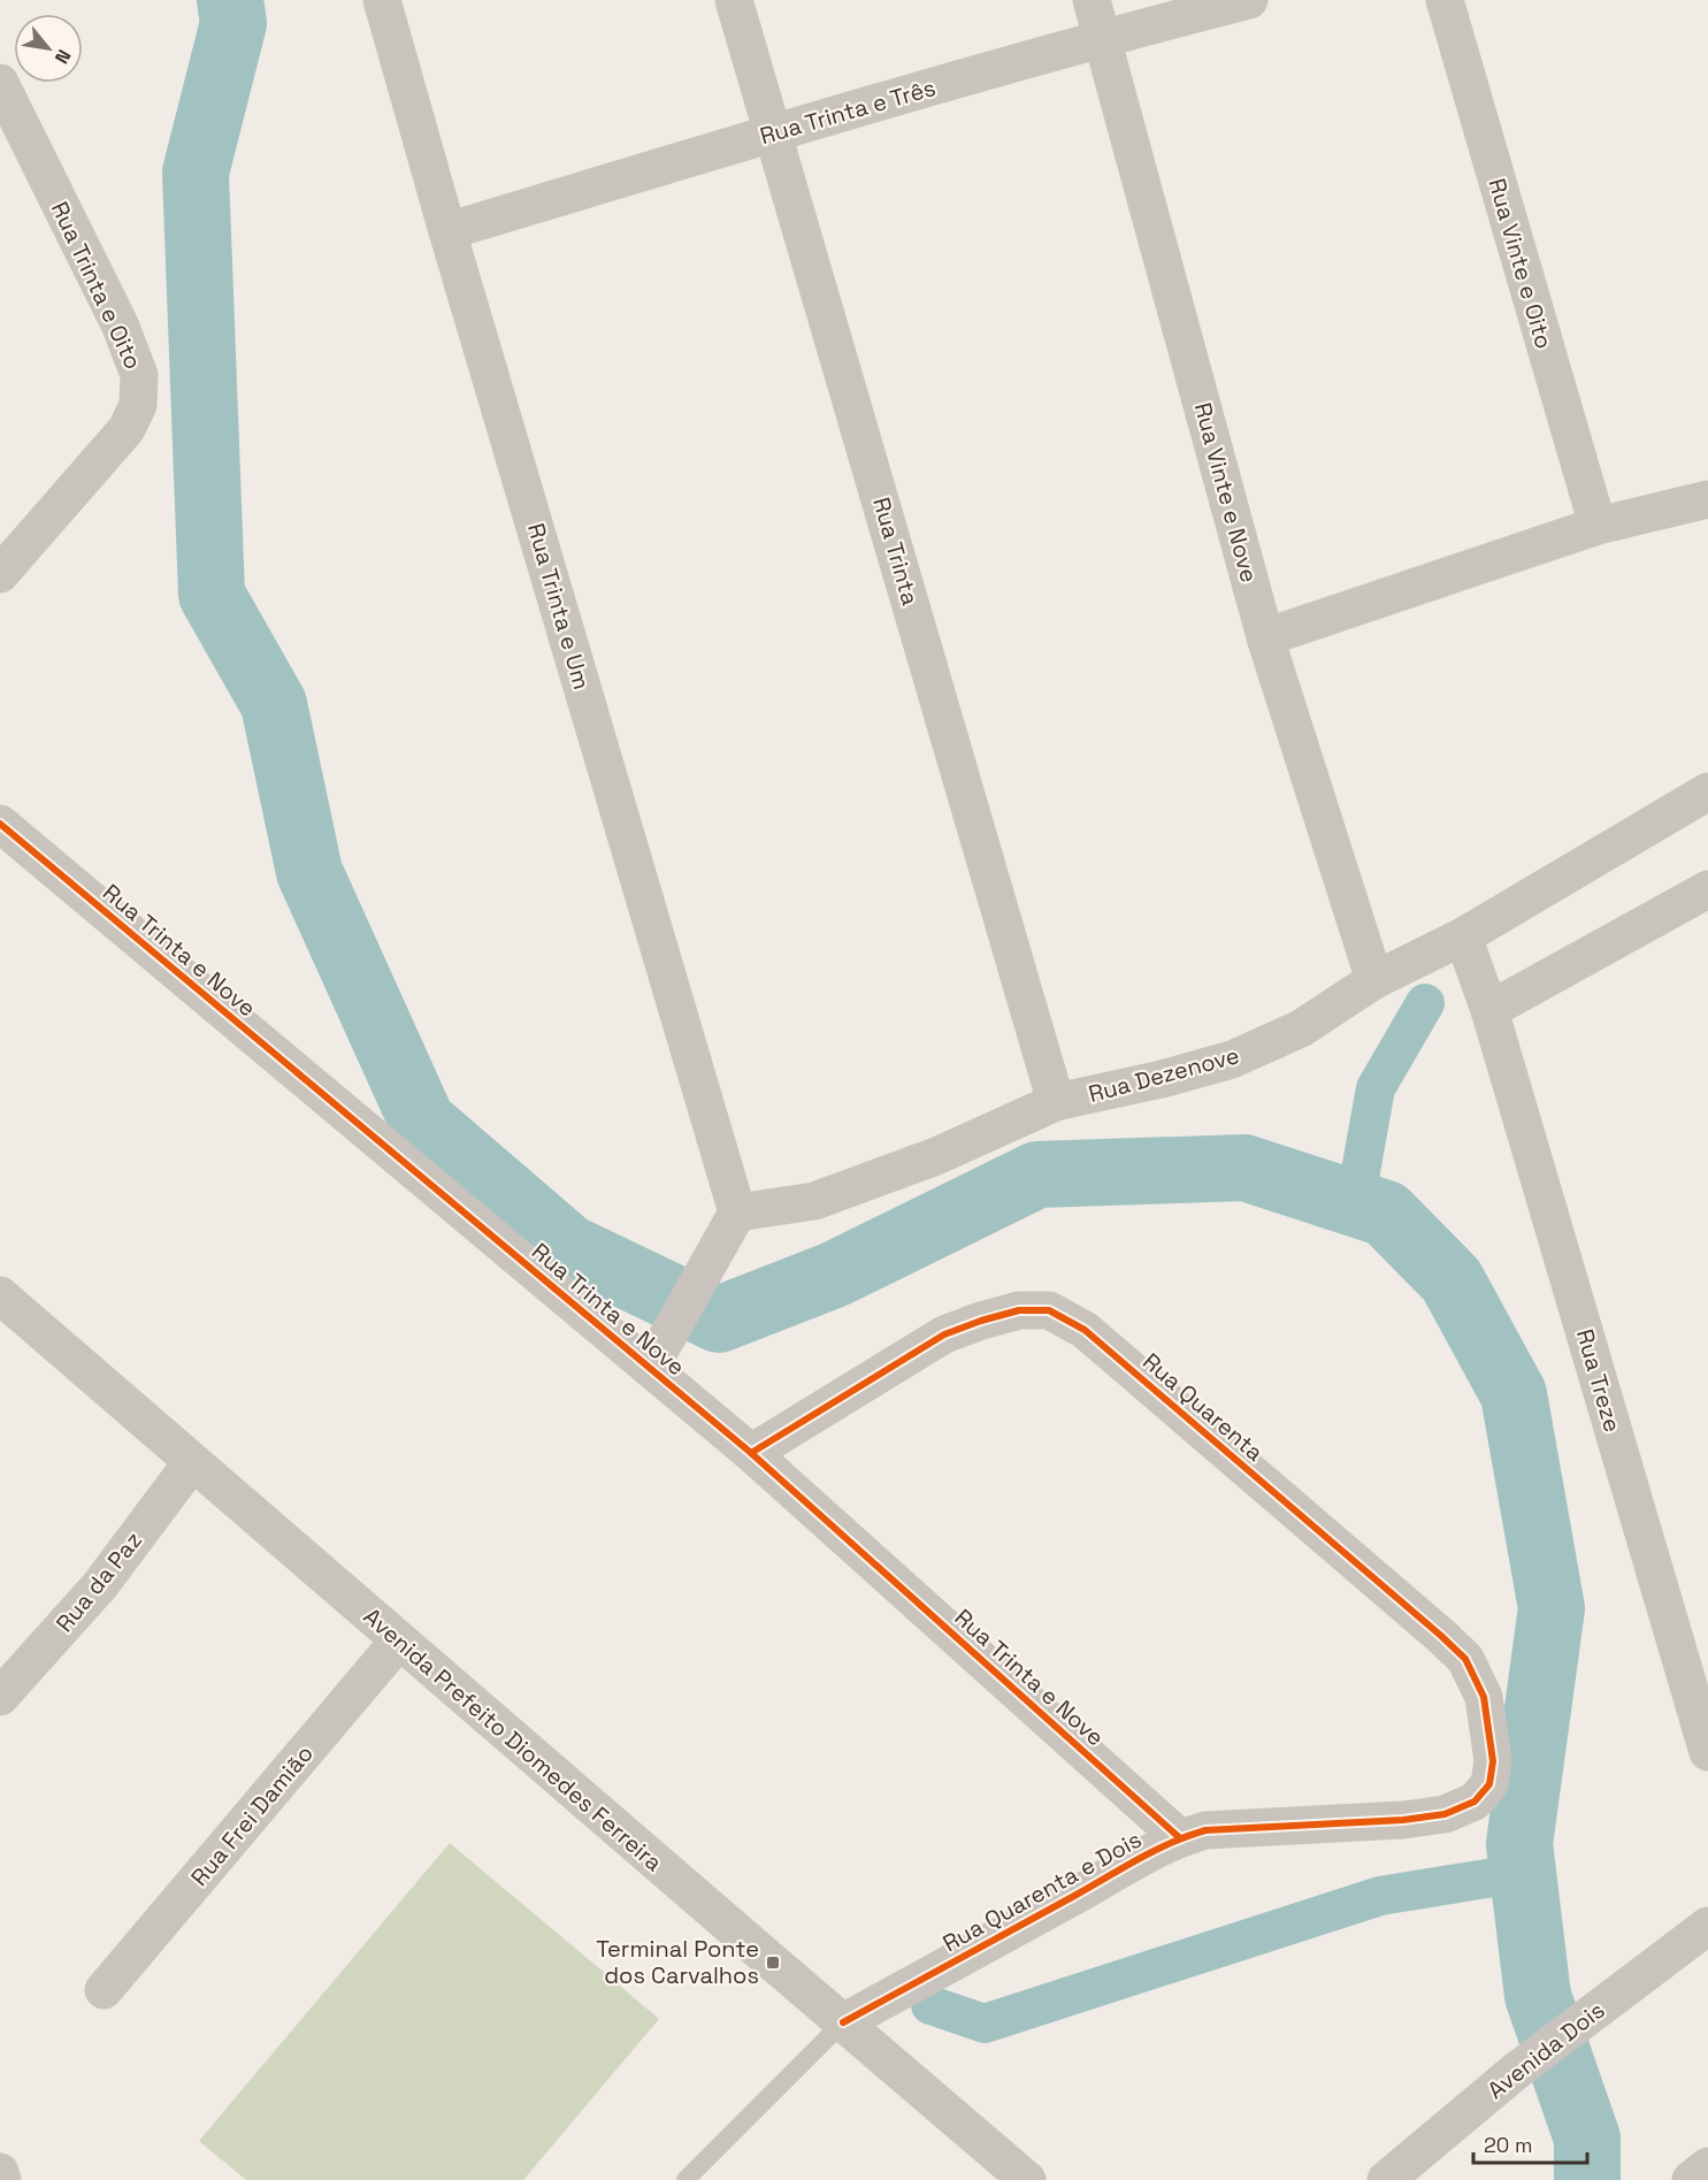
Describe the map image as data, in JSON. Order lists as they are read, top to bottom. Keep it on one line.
{"streets":{"street":["Rua Trinta e Três","Rua Vinte e Oito","Rua Trinta e Oito","Rua Vinte e Nove","Rua Trinta","Rua Trinta e Um","Rua Trinta e Nove","Rua Dezenove","Rua Treze","Rua Quarenta","Rua da Paz","Avenida Prefeito Diomedes Ferreira","Rua Frei Damião","Rua Quarenta e Dois","Avenida Dois"]},"crossings":[["Rua Trinta e Três","Rua Vinte e Nove"],["Rua Trinta e Três","Rua Trinta"],["Rua Trinta e Três","Rua Trinta e Um"],["Rua Vinte e Nove","Rua Dezenove"],["Rua Trinta","Rua Dezenove"],["Rua Trinta e Um","Rua Dezenove"],["Rua Trinta e Nove","Rua Quarenta"],["Rua Trinta e Nove","Rua Quarenta e Dois"],["Rua Dezenove","Rua Treze"],["Rua Quarenta","Rua Quarenta e Dois"],["Rua da Paz","Avenida Prefeito Diomedes Ferreira"],["Avenida Prefeito Diomedes Ferreira","Rua Frei Damião"],["Avenida Prefeito Diomedes Ferreira","Rua Quarenta e Dois"]],"places":{"transit":["Terminal Ponte dos Carvalhos"]},"scale_bar":"20 m","north":"bottom right"}
